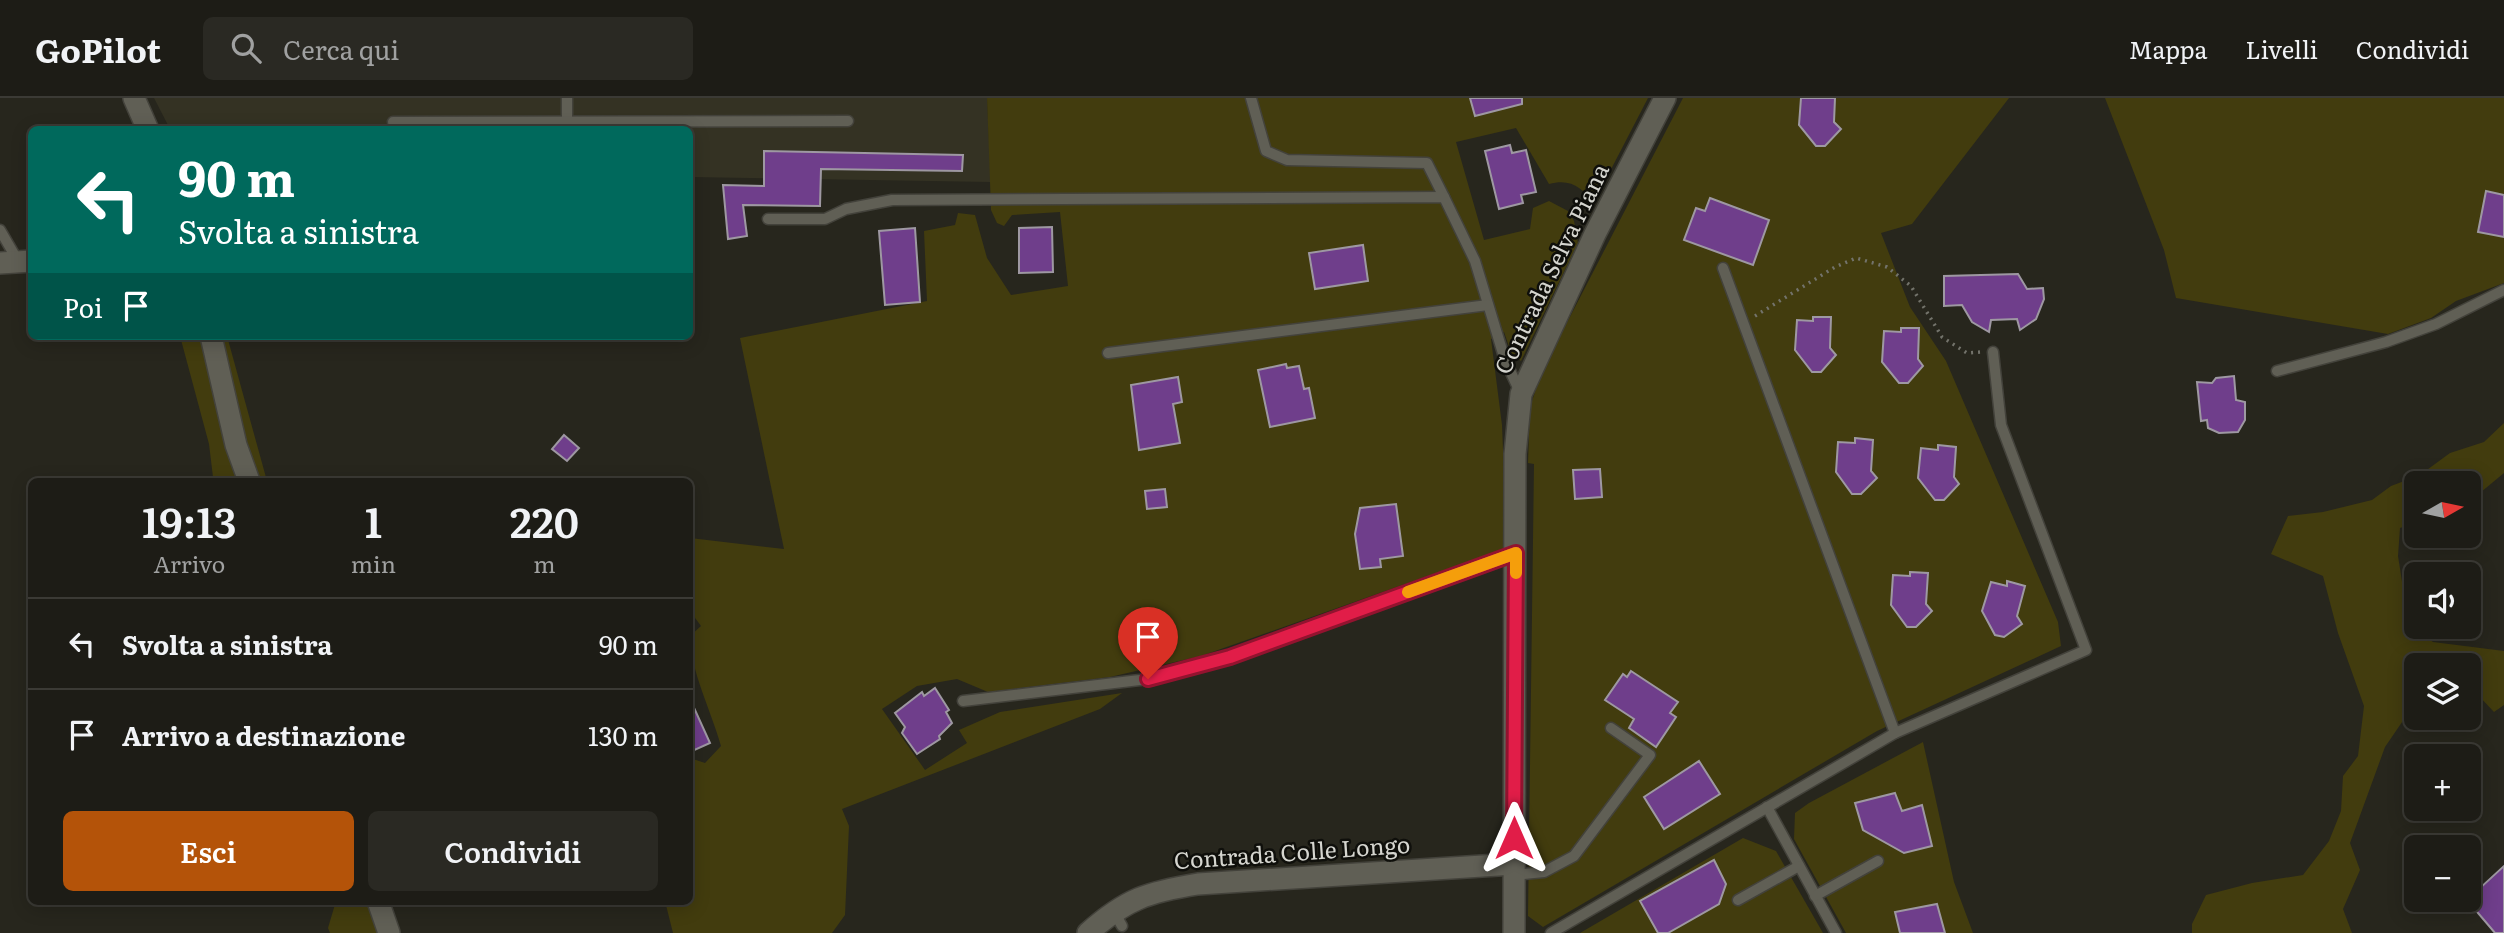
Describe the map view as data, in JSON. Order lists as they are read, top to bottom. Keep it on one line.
{"streets":{"street":["Contrada Selva Piana","Contrada Colle Longo"]},"crossings":[["Contrada Selva Piana","Contrada Colle Longo"]],"north":"right","page":{"header":"GoPilot","search":"Cerca qui","nav":["Mappa","Livelli","Condividi"],"turn":["90 m","Svolta a sinistra"],"then":"Poi","map_buttons":["+","−"],"eta":["19:13","Arrivo","1","min","220","m"],"list":[{"name":"Svolta a sinistra","value":"90 m"},{"name":"Arrivo a destinazione","value":"130 m"}],"buttons":["Esci","Condividi"]}}
